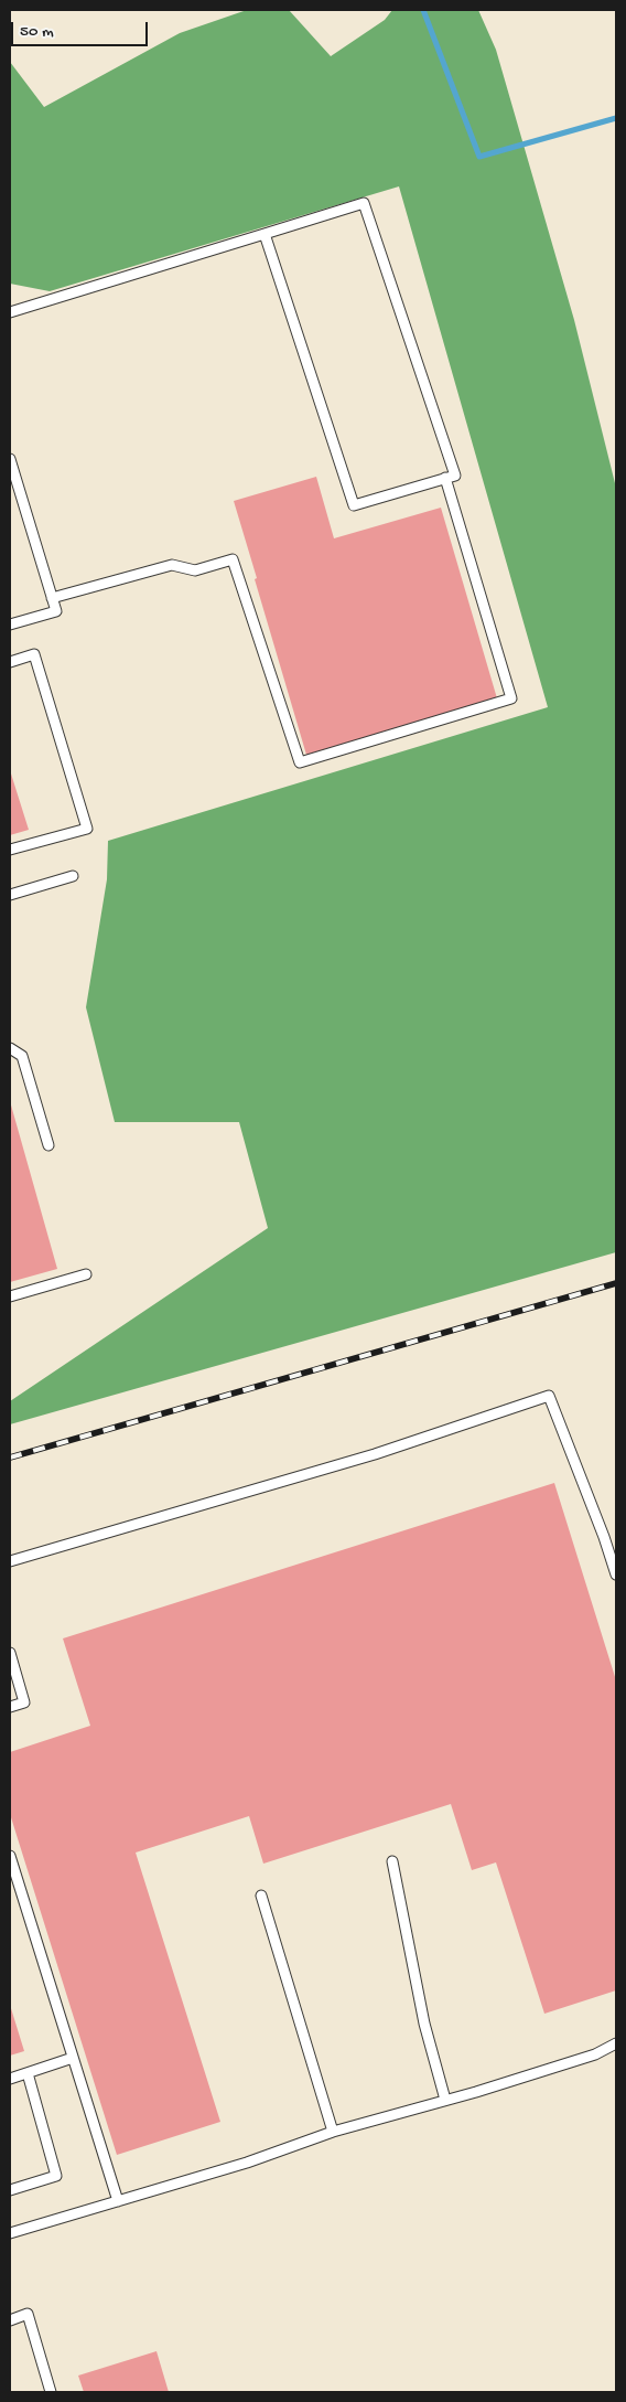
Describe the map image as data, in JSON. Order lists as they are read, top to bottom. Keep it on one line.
{"scale_bar":"50 m"}
